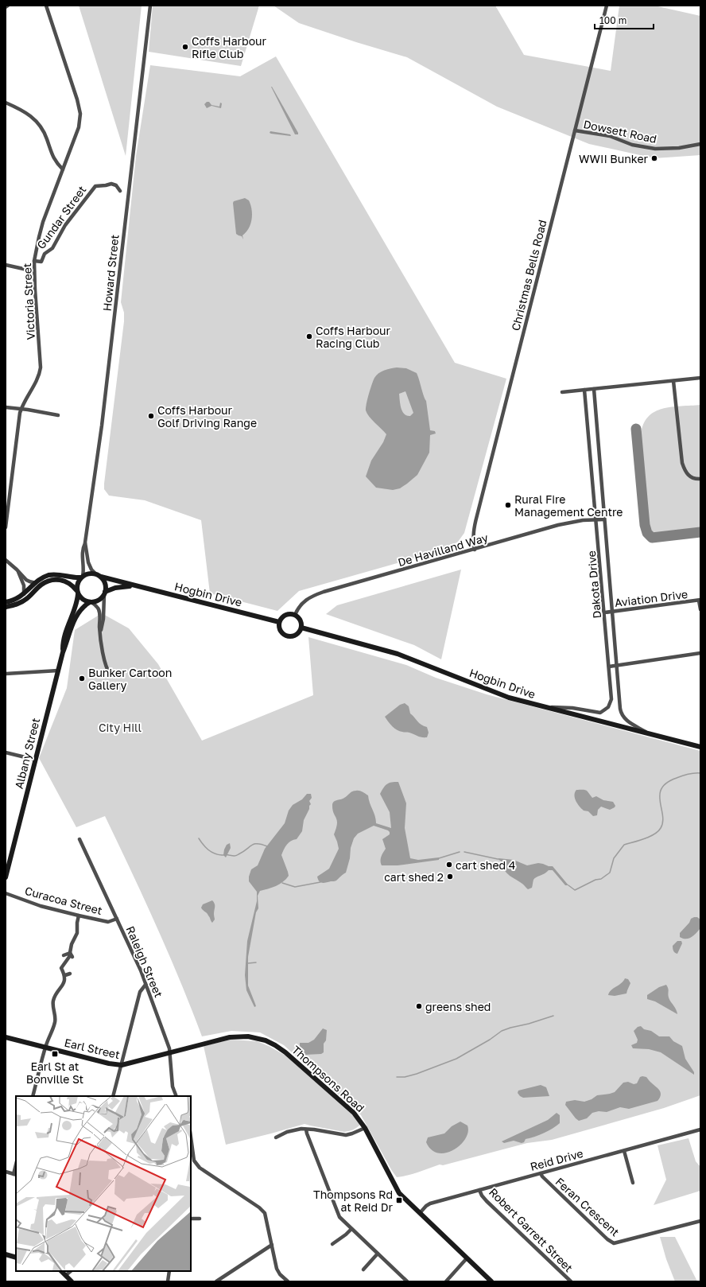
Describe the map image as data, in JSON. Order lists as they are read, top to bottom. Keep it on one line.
{"streets":{"street":["Dowsett Road","Gundar Street","Howard Street","Christmas Bells Road","Victoria Street","De Havilland Way","Dakota Drive","Hogbin Drive","Aviation Drive","Albany Street","Curacoa Street","Raleigh Street","Earl Street","Thompsons Road","Reid Drive","Feran Crescent","Robert Garrett Street"]},"crossings":[["Dowsett Road","Christmas Bells Road"],["Gundar Street","Victoria Street"],["Howard Street","Hogbin Drive"],["Howard Street","Albany Street"],["Christmas Bells Road","De Havilland Way"],["De Havilland Way","Dakota Drive"],["De Havilland Way","Hogbin Drive"],["Dakota Drive","Hogbin Drive"],["Dakota Drive","Aviation Drive"],["Hogbin Drive","Albany Street"],["Curacoa Street","Raleigh Street"],["Raleigh Street","Earl Street"],["Earl Street","Thompsons Road"],["Thompsons Road","Reid Drive"],["Reid Drive","Feran Crescent"],["Reid Drive","Robert Garrett Street"]],"parks":["City Hill"],"places":{"other":["Coffs Harbour Rifle Club","WWII Bunker","Coffs Harbour Racing Club","Coffs Harbour Golf Driving Range","Rural Fire Management Centre","Bunker Cartoon Gallery","cart shed 4","cart shed 2","greens shed"],"transit":["Earl St at Bonville St","Thompsons Rd at Reid Dr"]},"scale_bar":"100 m"}
